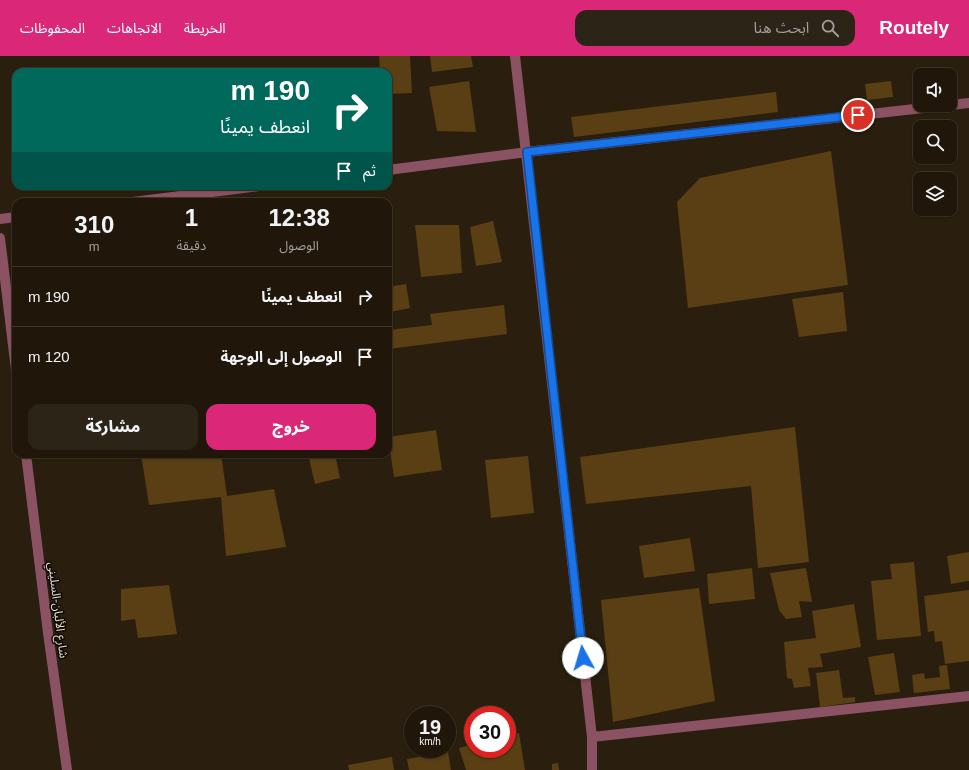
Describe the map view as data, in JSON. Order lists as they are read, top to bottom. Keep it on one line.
{"streets":{"street":["شارع الألبان-السليني"]},"page":{"header":"Routely","search":"ابحث هنا","nav":["الخريطة","الاتجاهات","المحفوظات"],"turn":["190 m","انعطف يمينًا"],"then":"ثم","eta":["12:38","الوصول","1","دقيقة","310","m"],"list":[{"name":"انعطف يمينًا","value":"190 m"},{"name":"الوصول إلى الوجهة","value":"120 m"}],"buttons":["خروج","مشاركة"],"speed":"19 km/h","limit":"30"}}
